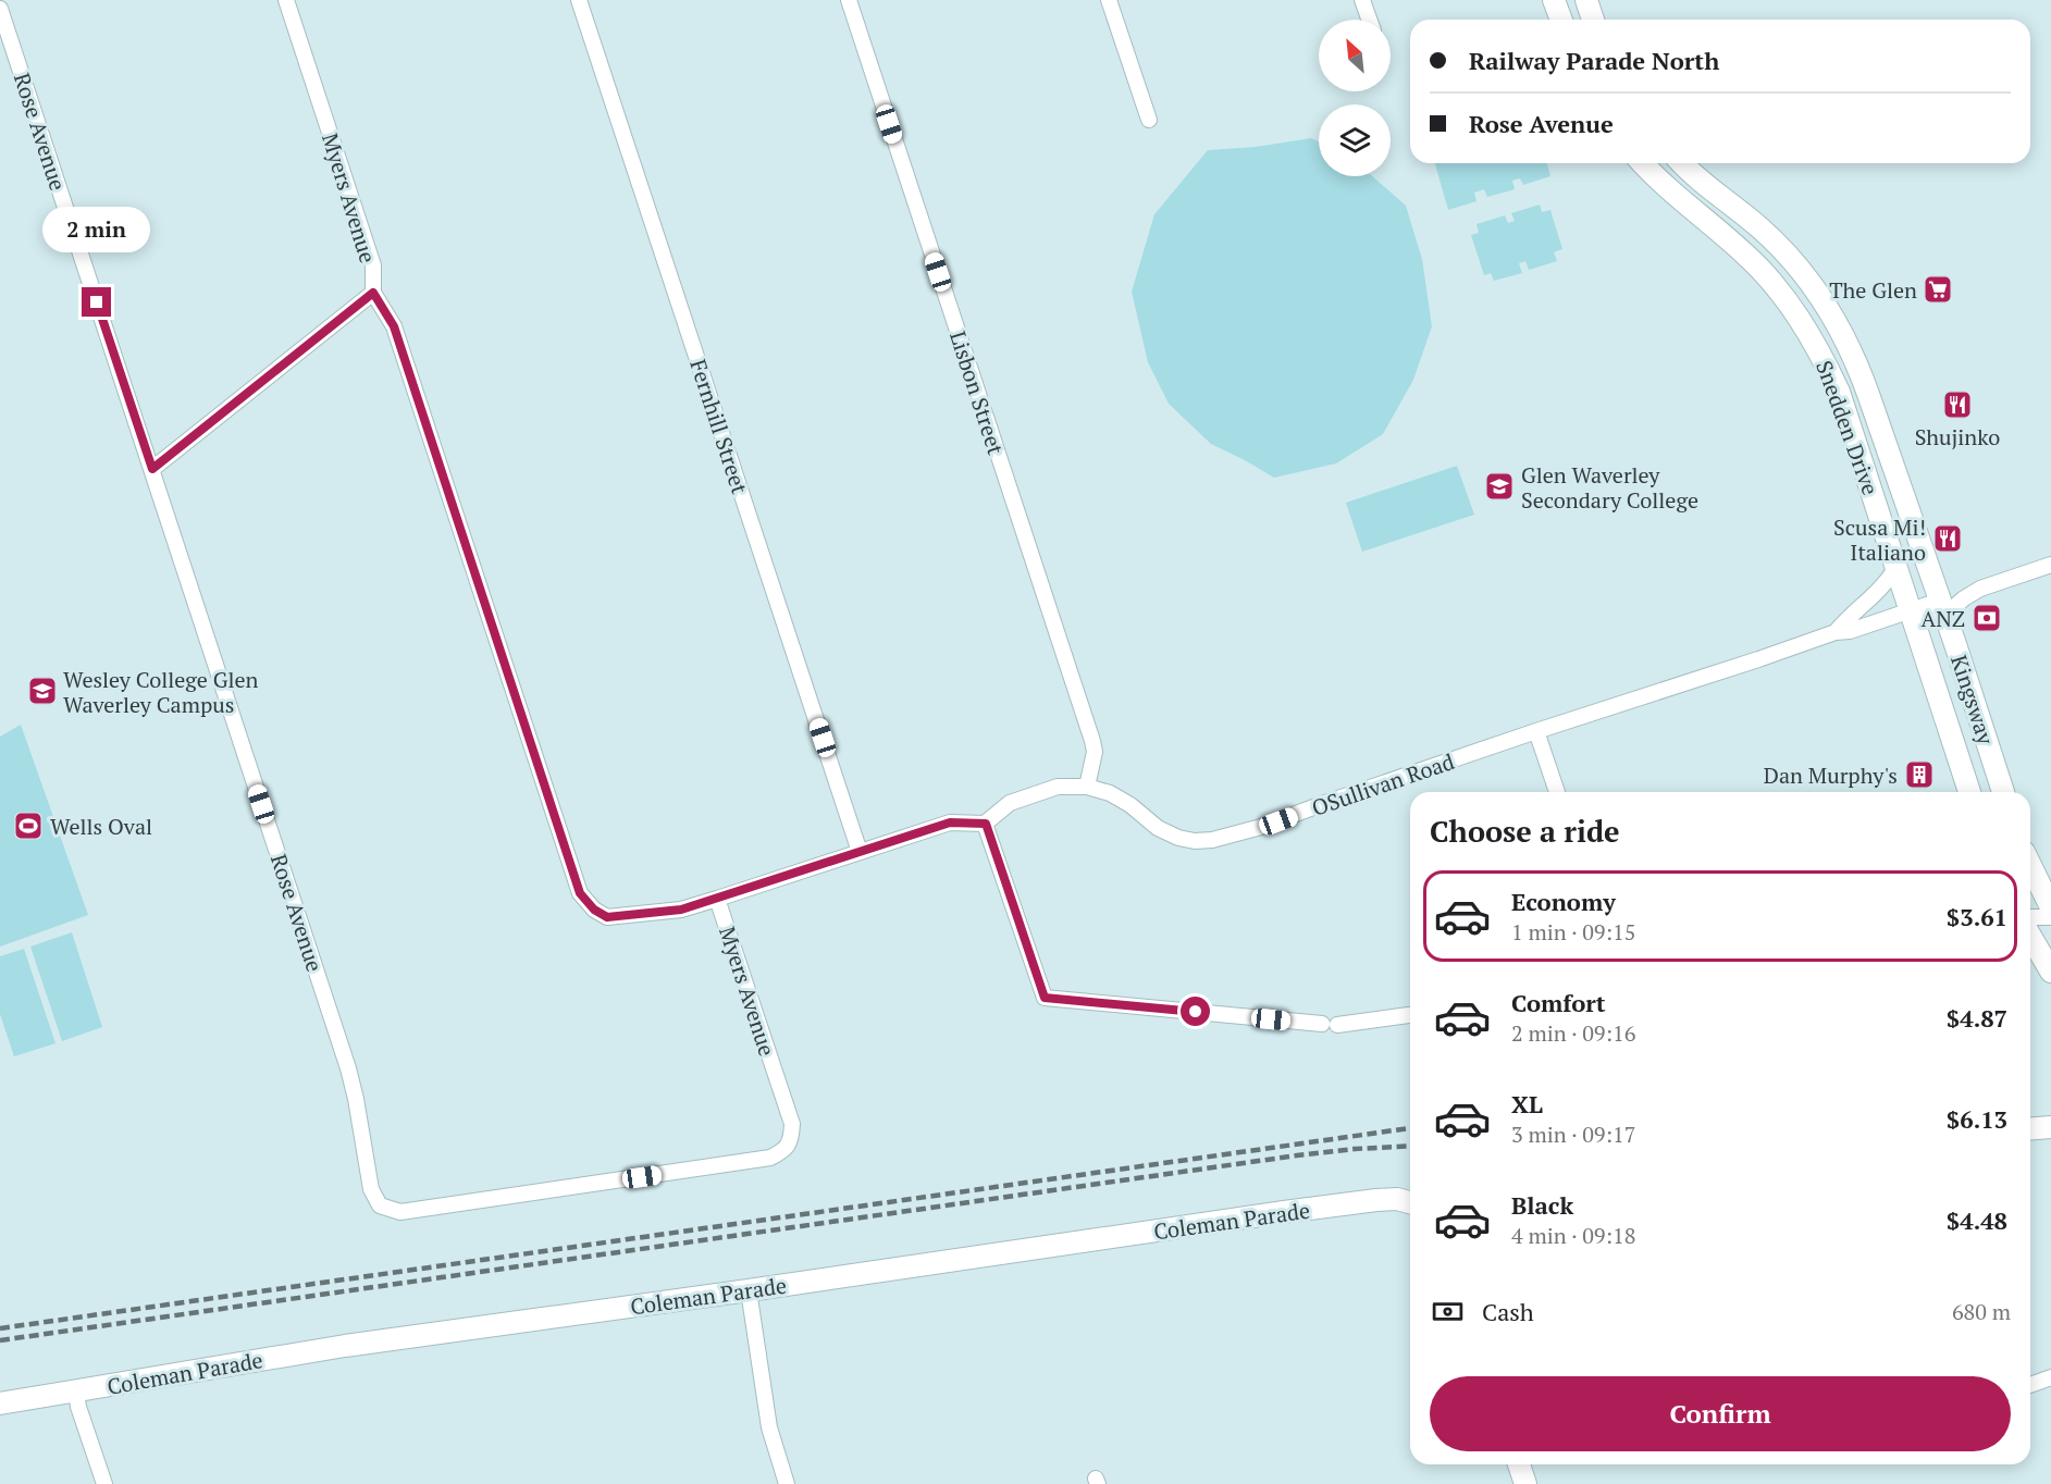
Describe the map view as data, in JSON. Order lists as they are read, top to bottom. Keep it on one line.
{"streets":{"street":["Rose Avenue","Myers Avenue","Lisbon Street","Fernhill Street","Snedden Drive","Kingsway","OSullivan Road","Coleman Parade"]},"crossings":[["Rose Avenue","Myers Avenue"],["Lisbon Street","OSullivan Road"],["Snedden Drive","Kingsway"],["Snedden Drive","OSullivan Road"],["Kingsway","OSullivan Road"]],"places":{"supermarket":["The Glen"],"restaurant":["Shujinko","Scusa Mi! Italiano"],"school or university":["Glen Waverley Secondary College","Wesley College Glen Waverley Campus"],"bank":["ANZ"],"building":["Dan Murphy's"],"sports":["Wells Oval"]},"north":"top left","page":{"banner":["Railway Parade North","Rose Avenue"],"bubble":"2 min","heading":"Choose a ride","list":[{"name":"Economy","note":"1 min · 09:15","value":"$3.61"},{"name":"Comfort","note":"2 min · 09:16","value":"$4.87"},{"name":"XL","note":"3 min · 09:17","value":"$6.13"},{"name":"Black","note":"4 min · 09:18","value":"$4.48"}],"pay":["Cash","680 m"],"buttons":"Confirm"}}
